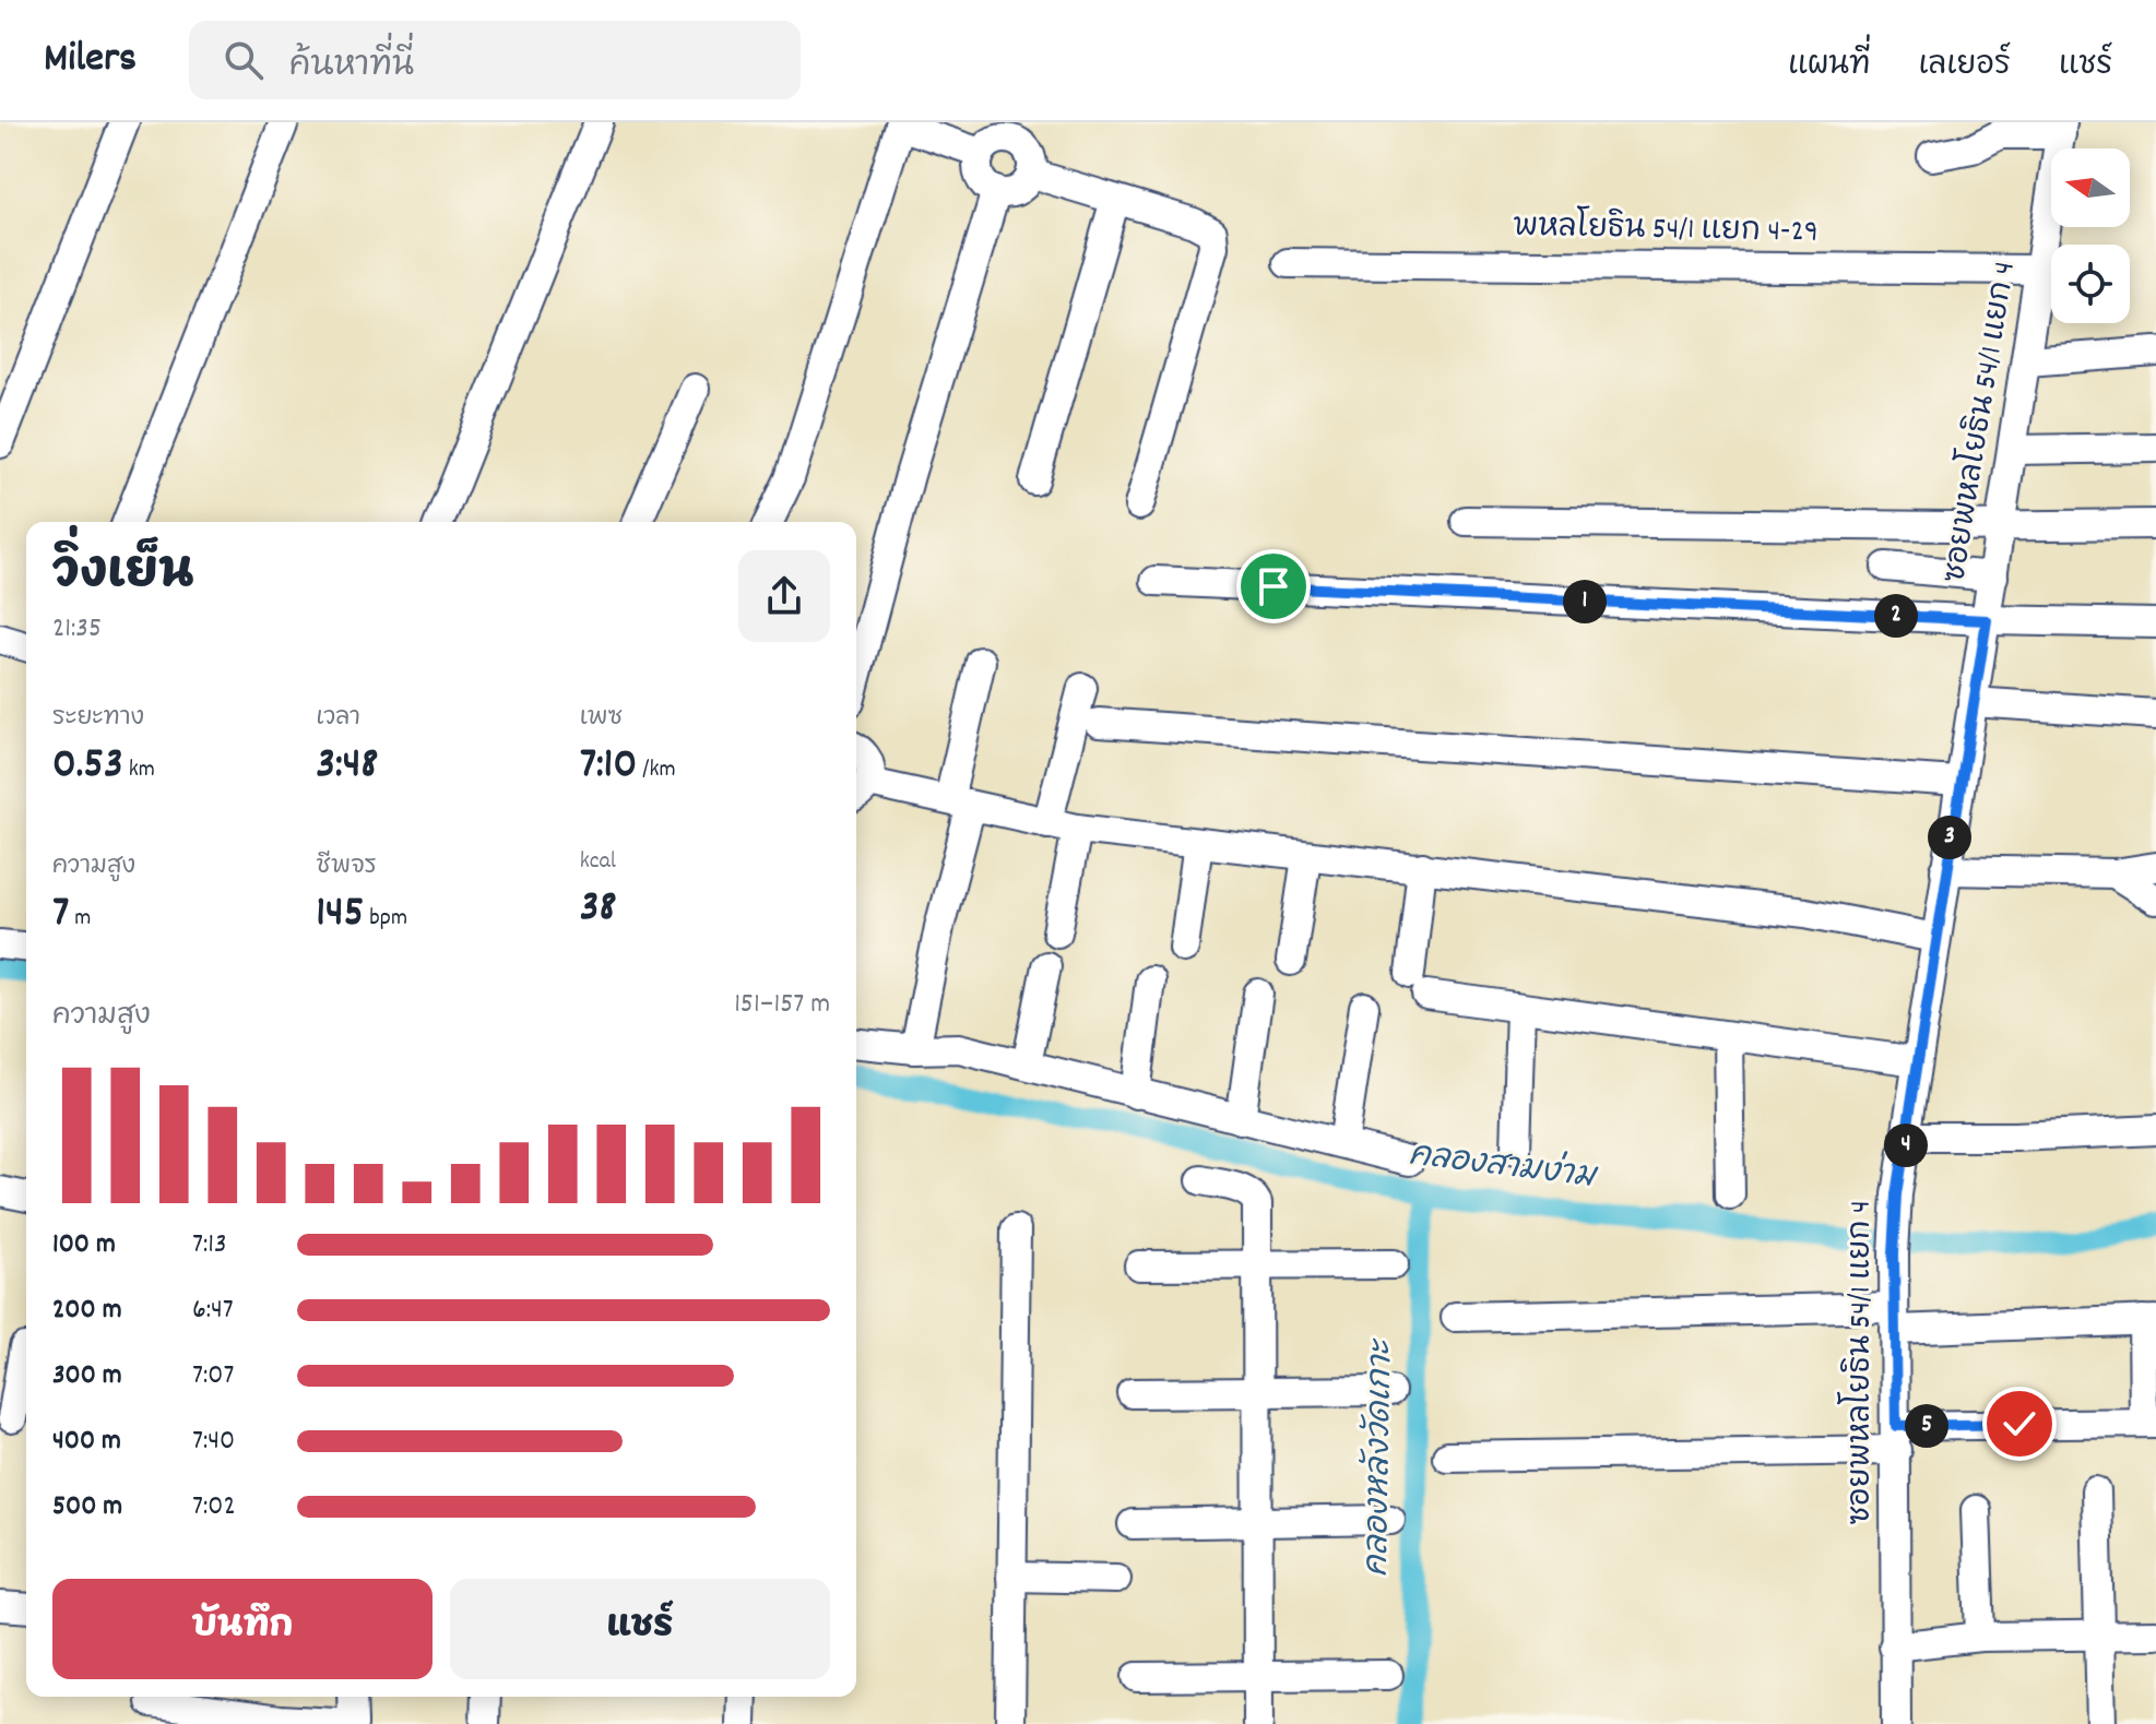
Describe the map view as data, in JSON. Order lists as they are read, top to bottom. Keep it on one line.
{"streets":{"street":["พหลโยธิน 54/1 แยก 4-29","ซอยพหลโยธิน 54/1 แยก 4"]},"crossings":[["พหลโยธิน 54/1 แยก 4-29","ซอยพหลโยธิน 54/1 แยก 4"]],"water":["คลองสามง่าม","คลองหลังวัดเกาะ"],"north":"left","page":{"header":"Milers","search":"ค้นหาที่นี่","nav":["แผนที่","เลเยอร์","แชร์"],"heading":["วิ่งเย็น","21:35"],"pins":["1","2","3","4","5"],"stats":[["ระยะทาง","0.53 km"],["เวลา","3:48"],["เพซ","7:10 /km"],["ความสูง","7 m"],["ชีพจร","145 bpm"],["kcal","38"]],"chart":["ความสูง","151–157 m"],"list":[{"name":"100 m","note":"7:13"},{"name":"200 m","note":"6:47"},{"name":"300 m","note":"7:07"},{"name":"400 m","note":"7:40"},{"name":"500 m","note":"7:02"}],"buttons":["บันทึก","แชร์"]}}
